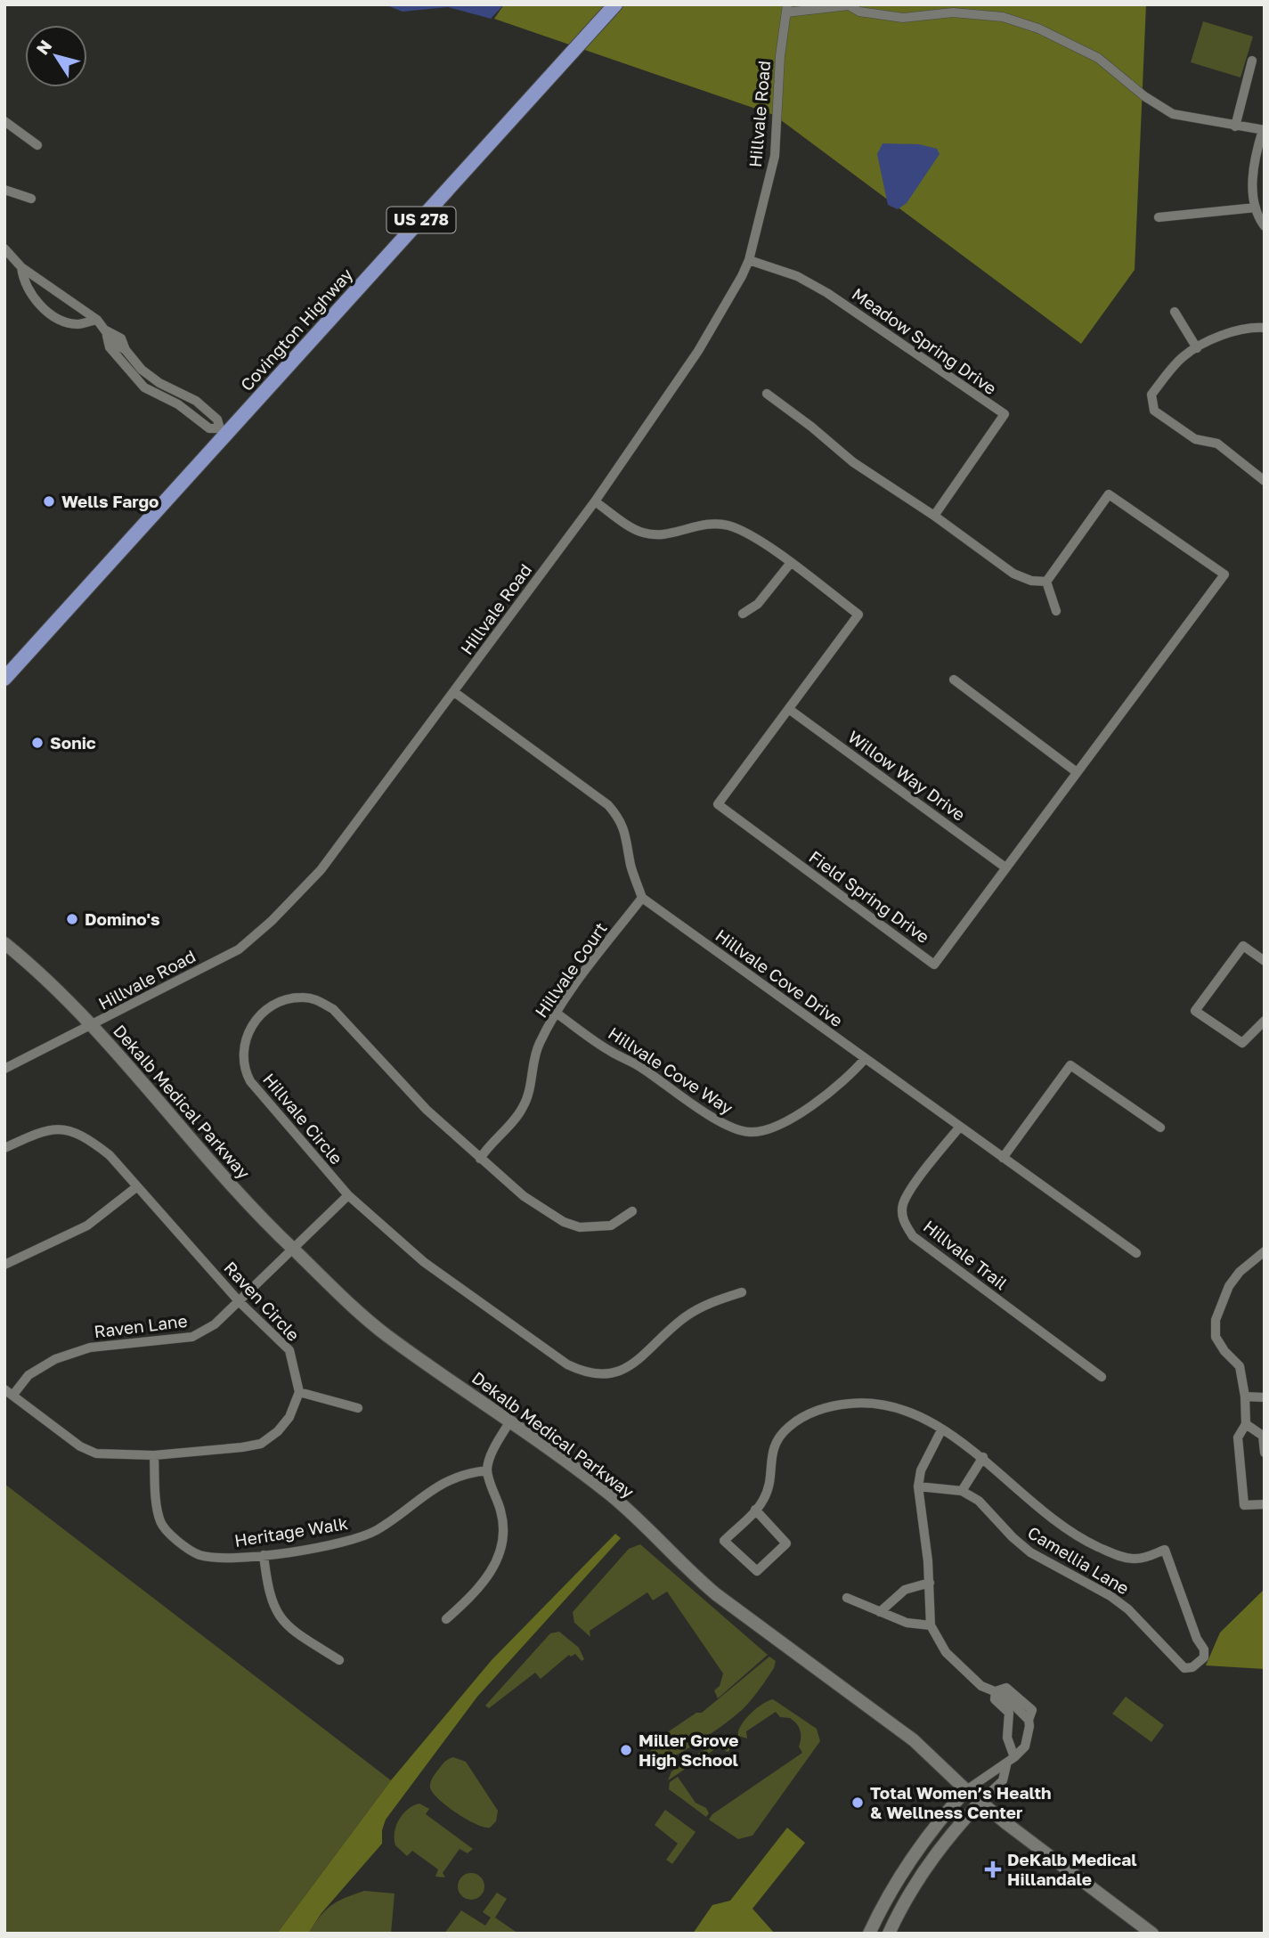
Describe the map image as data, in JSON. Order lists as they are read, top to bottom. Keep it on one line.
{"streets":{"main road":["US 278","Covington Highway","Dekalb Medical Parkway"],"street":["Hillvale Road","Meadow Spring Drive","Willow Way Drive","Field Spring Drive","Hillvale Court","Hillvale Cove Drive","Hillvale Cove Way","Hillvale Circle","Hillvale Trail","Raven Circle","Raven Lane","Heritage Walk","Camellia Lane"]},"crossings":[["Hillvale Road","Meadow Spring Drive"],["Hillvale Road","Field Spring Drive"],["Hillvale Road","Dekalb Medical Parkway"],["Willow Way Drive","Field Spring Drive"],["Hillvale Court","Hillvale Cove Drive"],["Hillvale Court","Hillvale Cove Way"],["Hillvale Court","Hillvale Circle"],["Hillvale Cove Drive","Hillvale Cove Way"],["Hillvale Cove Drive","Hillvale Trail"],["Dekalb Medical Parkway","Raven Lane"],["Hillvale Circle","Raven Lane"],["Raven Circle","Raven Lane"]],"places":{"other":["Wells Fargo","Sonic","Domino's","Miller Grove High School","Total Women’s Health & Wellness Center"],"health":["DeKalb Medical Hillandale"]},"north":"top left"}
